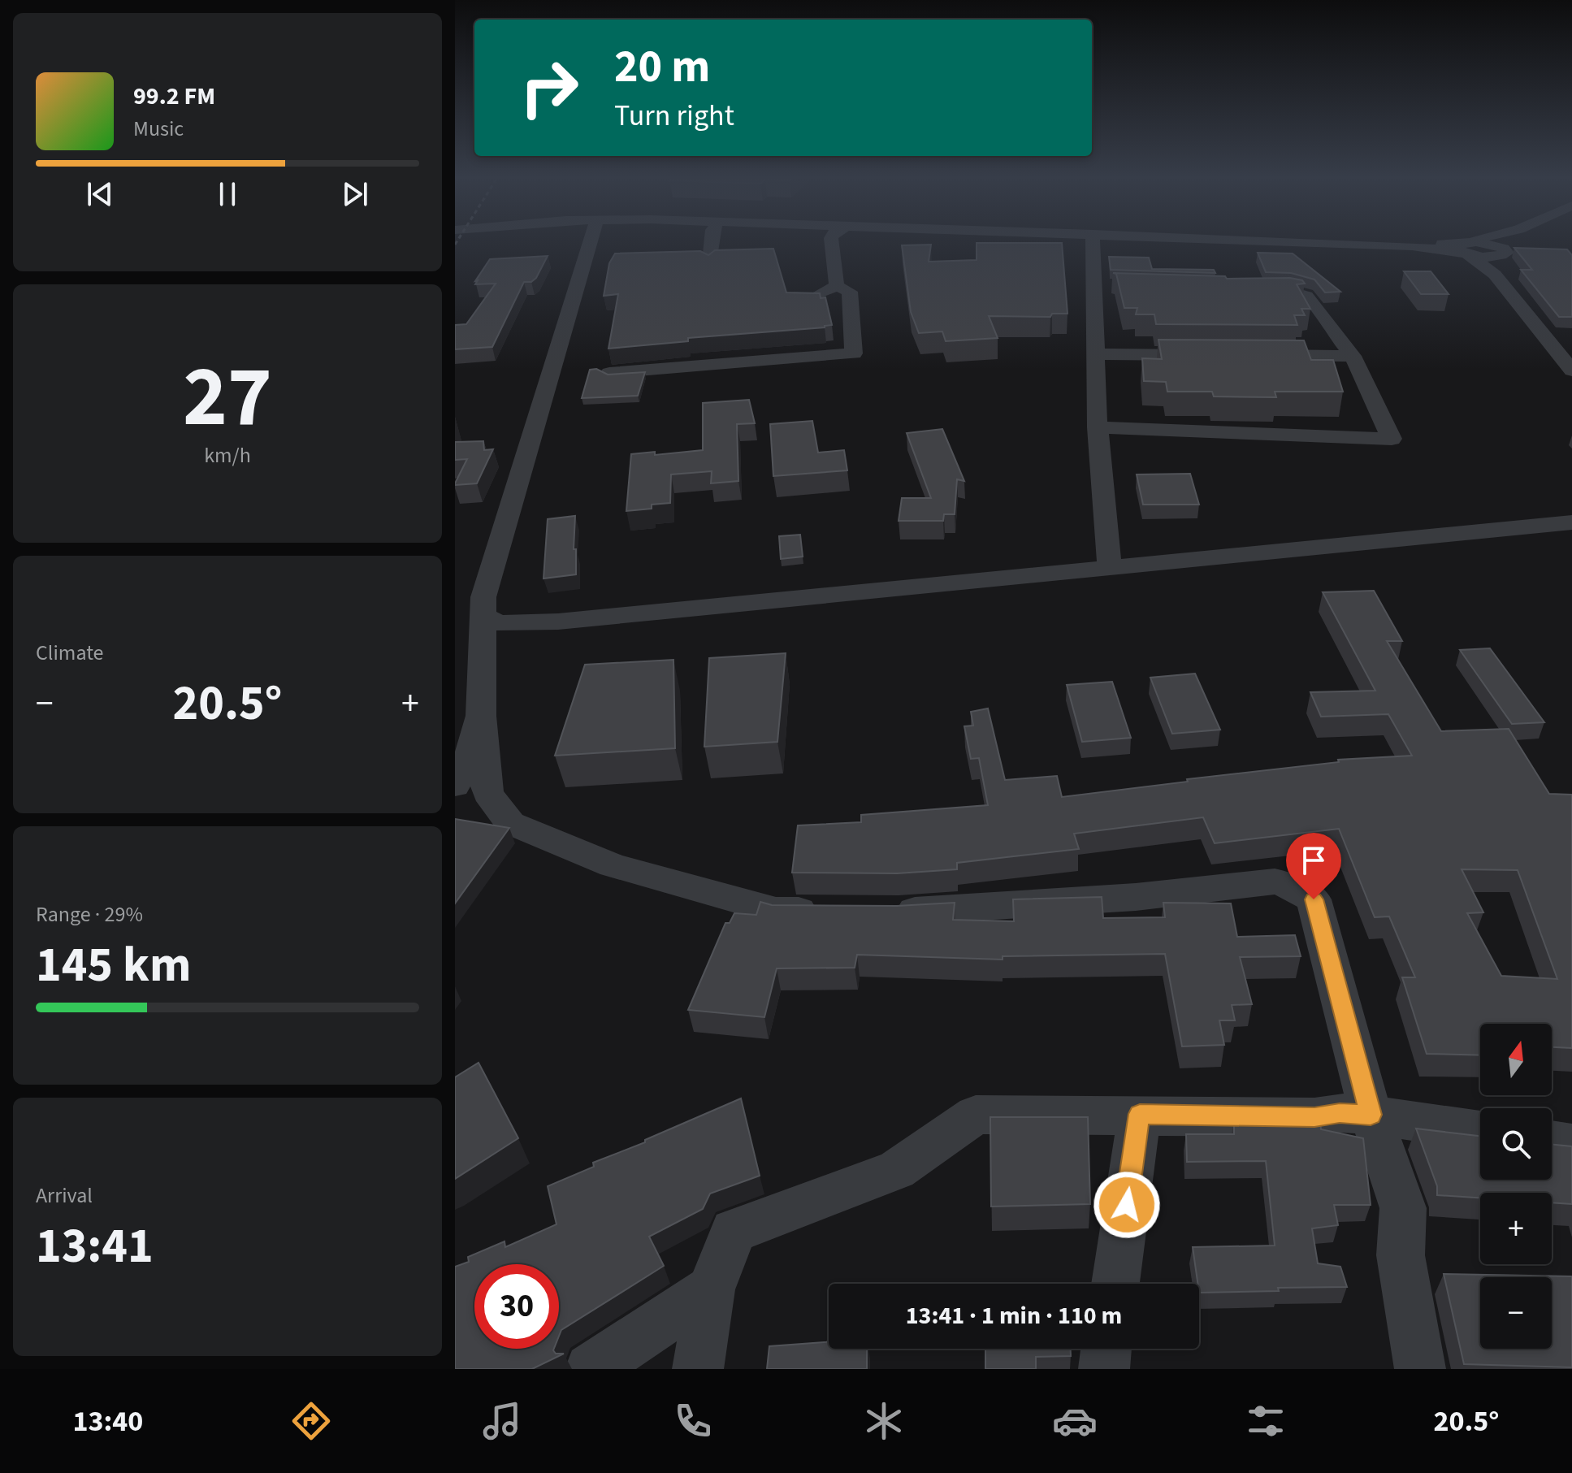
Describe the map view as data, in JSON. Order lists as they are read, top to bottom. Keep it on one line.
{"north":"top","page":{"turn":["20 m","Turn right"],"song":["99.2 FM","Music"],"tile":[["27","km/h"],"Climate",["Range · 29%","145 km"],["Arrival","13:41"]],"heat":["−","20.5°","+"],"map_buttons":["+","−"],"limit":"30","trip":"13:41 · 1 min · 110 m","tabs":["13:40","20.5°"]}}
